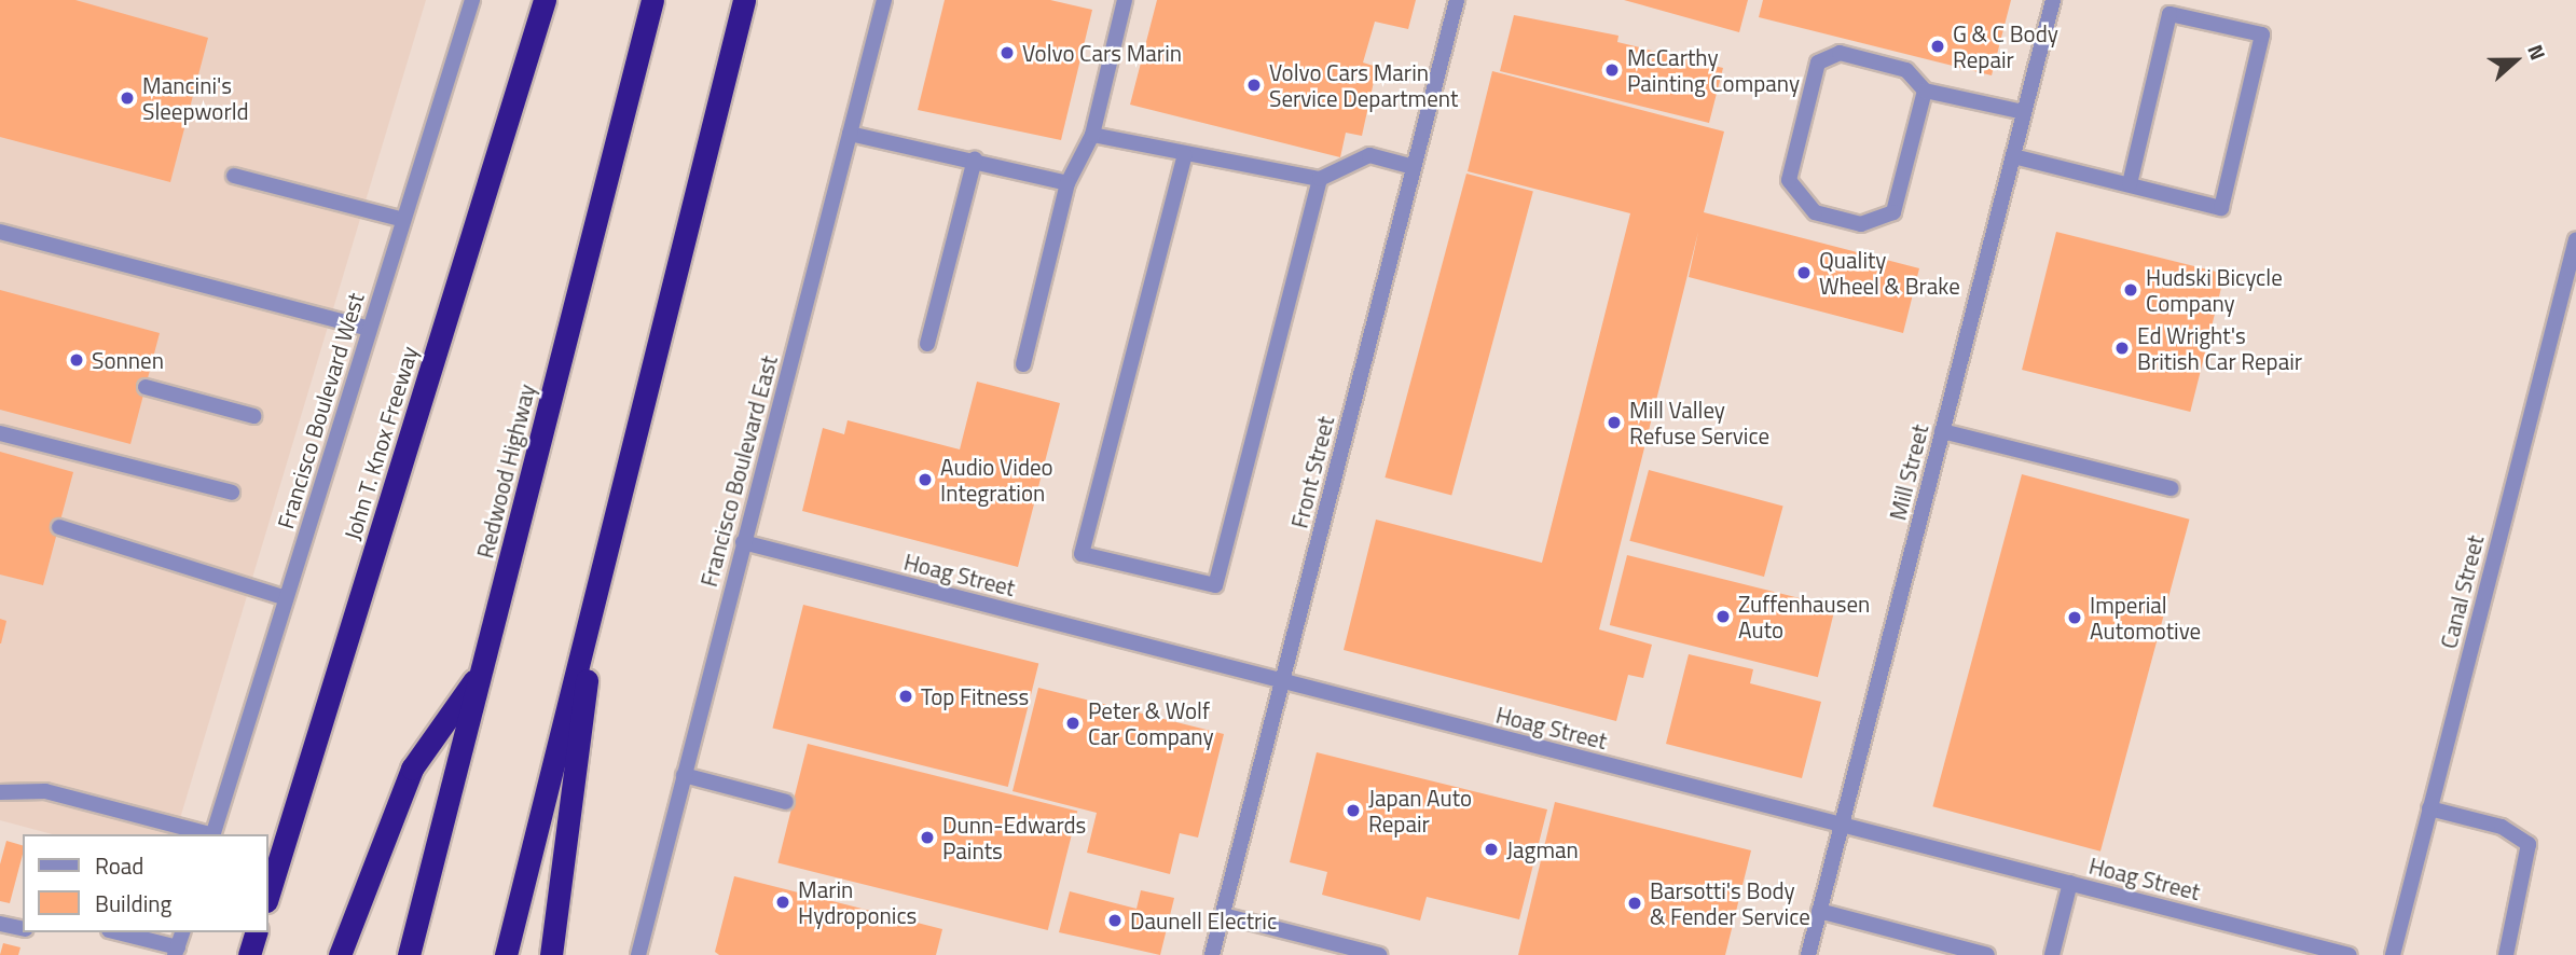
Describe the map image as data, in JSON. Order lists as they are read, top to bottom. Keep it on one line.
{"streets":{"highway":["John T. Knox Freeway","Redwood Highway"],"street":["Francisco Boulevard West","Francisco Boulevard East","Front Street","Mill Street","Hoag Street","Canal Street"]},"crossings":[["Francisco Boulevard East","Hoag Street"],["Front Street","Hoag Street"],["Mill Street","Hoag Street"]],"places":["G & C Body Repair","Volvo Cars Marin","McCarthy Painting Company","Volvo Cars Marin Service Department","Mancini's Sleepworld","Quality Wheel & Brake","Hudski Bicycle Company","Ed Wright's British Car Repair","Sonnen","Mill Valley Refuse Service","Audio Video Integration","Zuffenhausen Auto","Imperial Automotive","Top Fitness","Peter & Wolf Car Company","Japan Auto Repair","Dunn-Edwards Paints","Jagman","Marin Hydroponics","Barsotti's Body & Fender Service","Daunell Electric"],"legend":["Road","Building"],"north":"right"}
